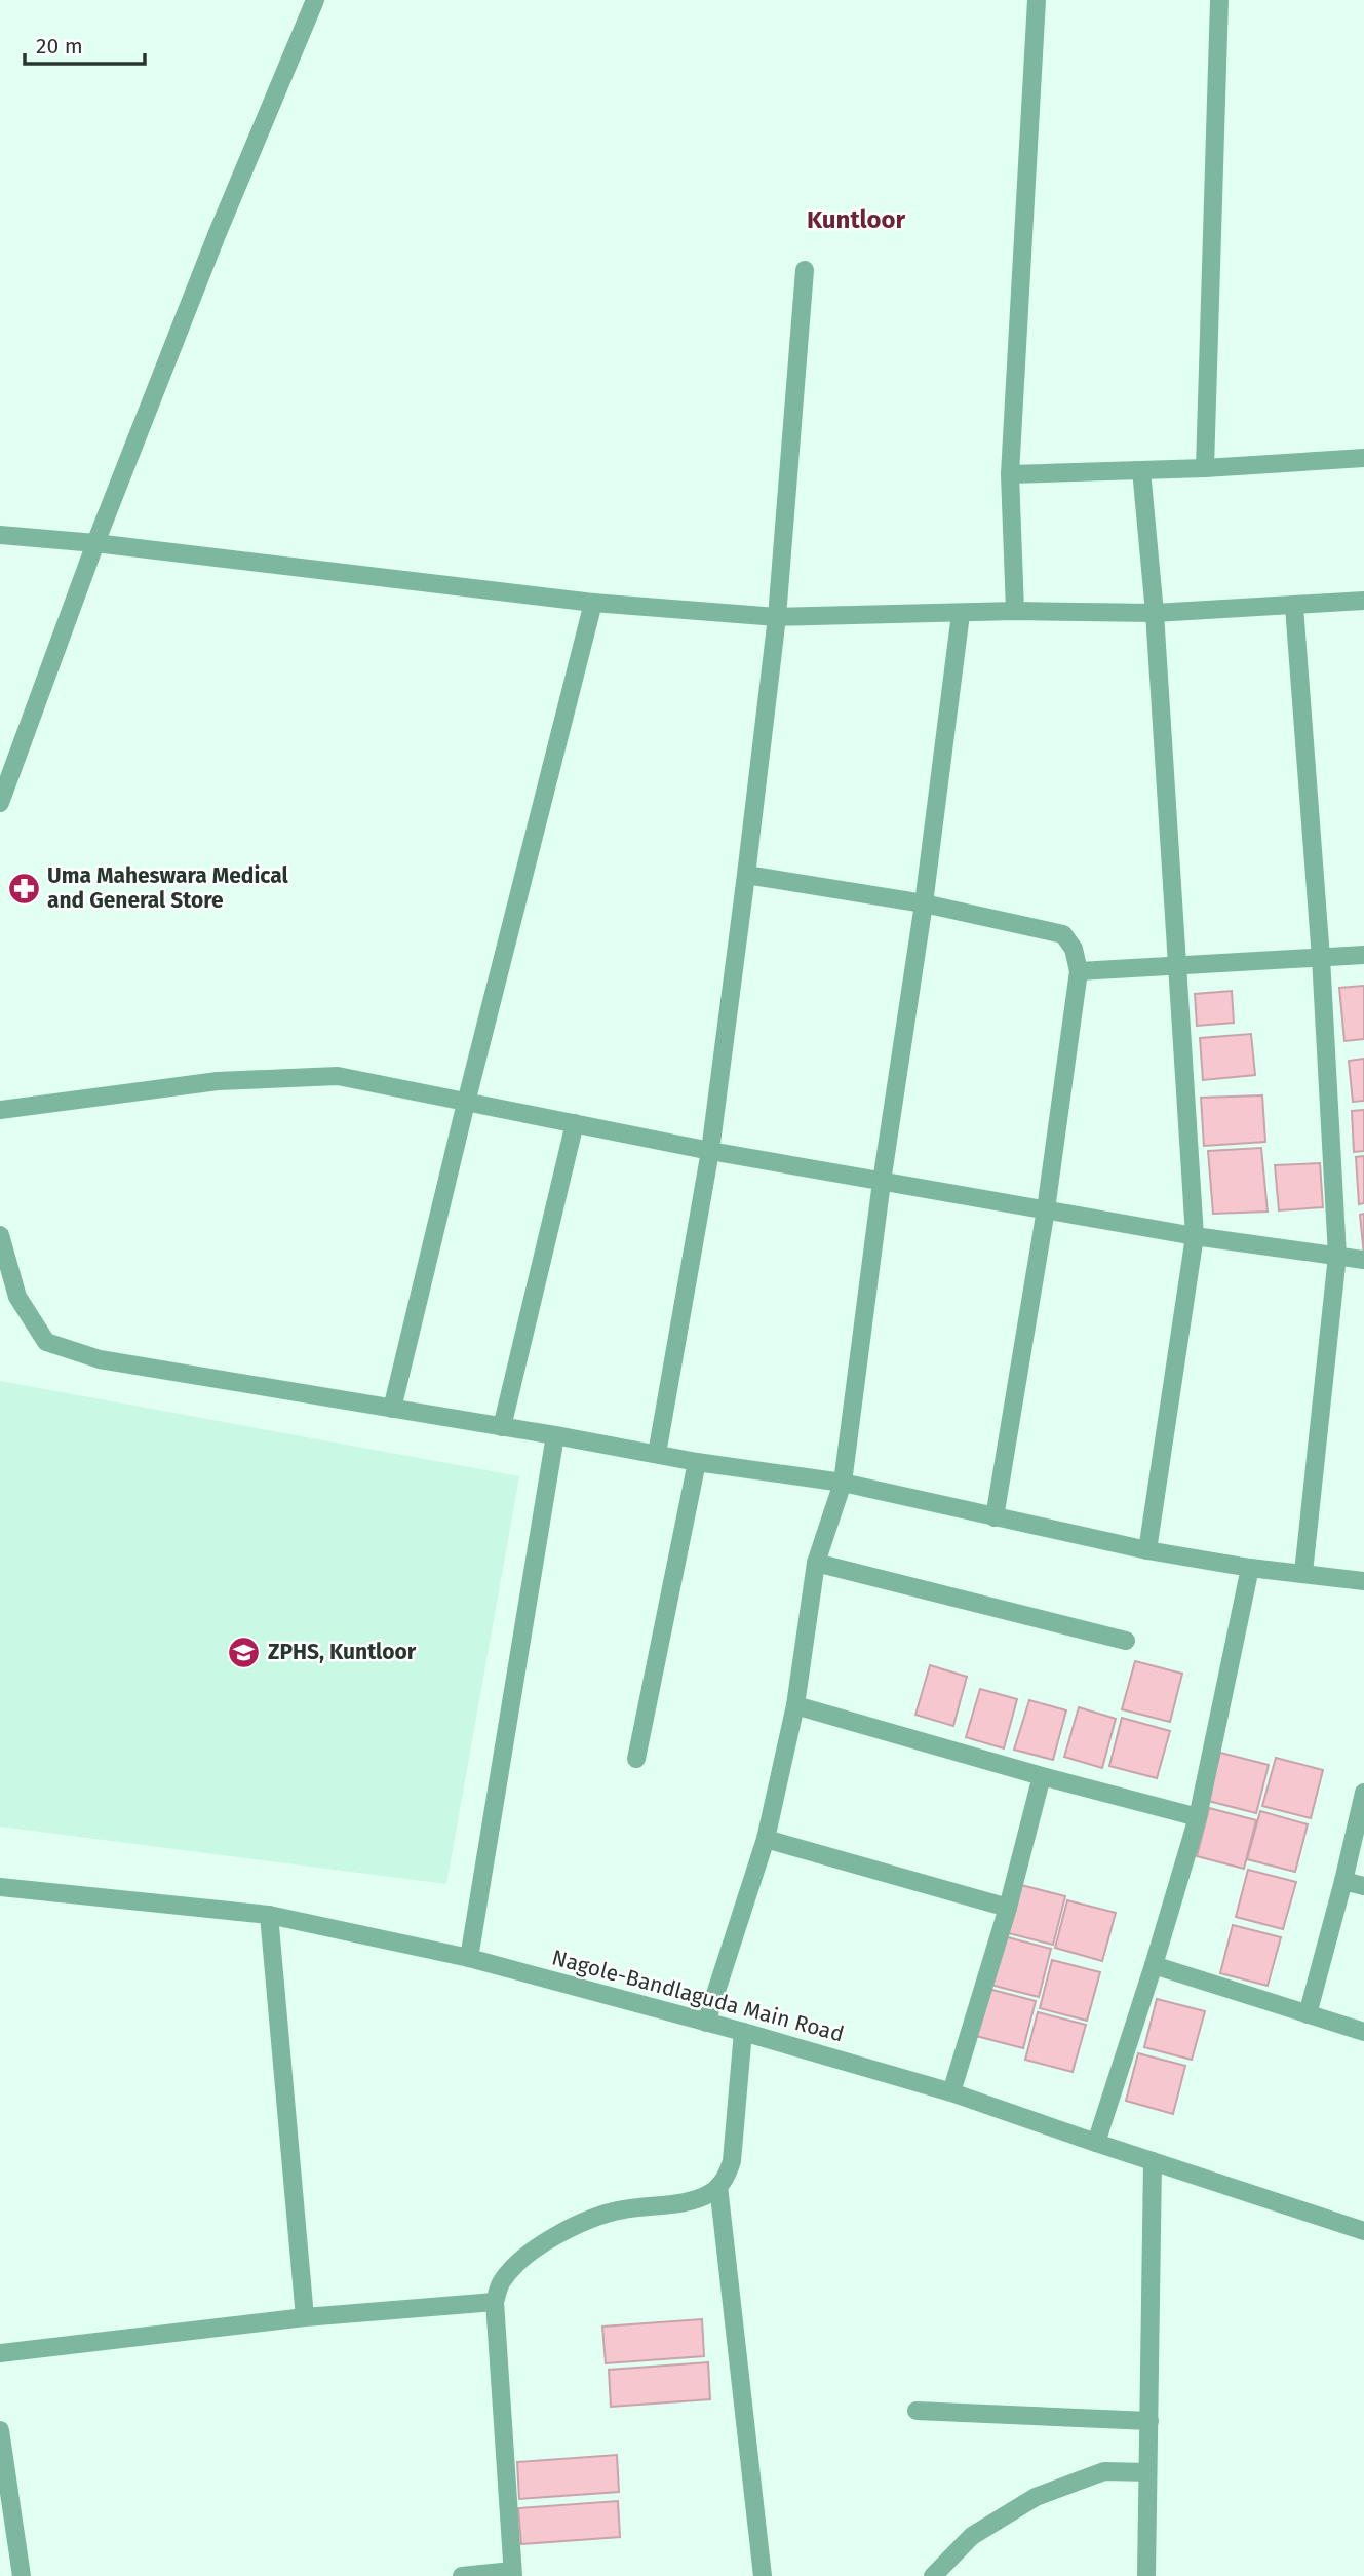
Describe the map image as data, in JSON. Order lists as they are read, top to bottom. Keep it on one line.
{"streets":{"street":["Nagole-Bandlaguda Main Road"]},"districts":["Kuntloor"],"places":{"pharmacy":["Uma Maheswara Medical and General Store"],"school or university":["ZPHS, Kuntloor"]},"scale_bar":"20 m"}
